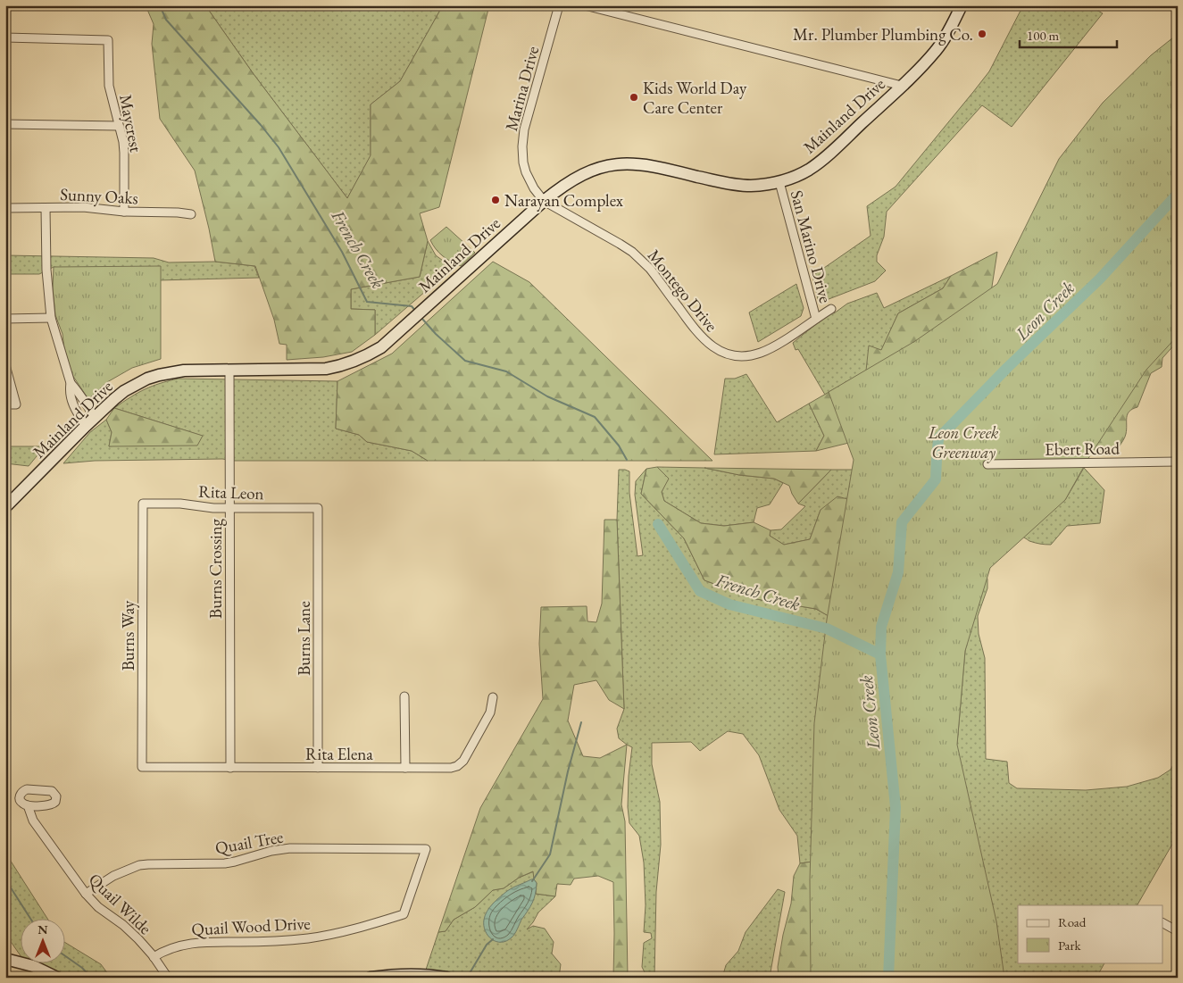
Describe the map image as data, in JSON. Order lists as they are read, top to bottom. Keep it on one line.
{"streets":{"main road":["Mainland Drive"],"street":["Marina Drive","Maycrest","Sunny Oaks","San Marino Drive","Montego Drive","Ebert Road","Rita Leon","Burns Crossing","Burns Way","Burns Lane","Rita Elena","Quail Tree","Quail Wilde","Quail Wood Drive"]},"crossings":[["Marina Drive","Mainland Drive"],["Marina Drive","Montego Drive"],["Mainland Drive","San Marino Drive"],["Mainland Drive","Montego Drive"],["Mainland Drive","Burns Crossing"],["Maycrest","Sunny Oaks"],["San Marino Drive","Montego Drive"],["Rita Leon","Burns Crossing"],["Rita Leon","Burns Way"],["Rita Leon","Burns Lane"],["Burns Crossing","Rita Elena"],["Burns Way","Rita Elena"],["Burns Lane","Rita Elena"],["Quail Tree","Quail Wilde"],["Quail Tree","Quail Wood Drive"],["Quail Wilde","Quail Wood Drive"]],"water":["French Creek","Leon Creek"],"parks":["Leon Creek Greenway"],"places":["Mr. Plumber Plumbing Co.","Kids World Day Care Center","Narayan Complex"],"legend":["Road","Park"],"scale_bar":"100 m","north":"top"}
